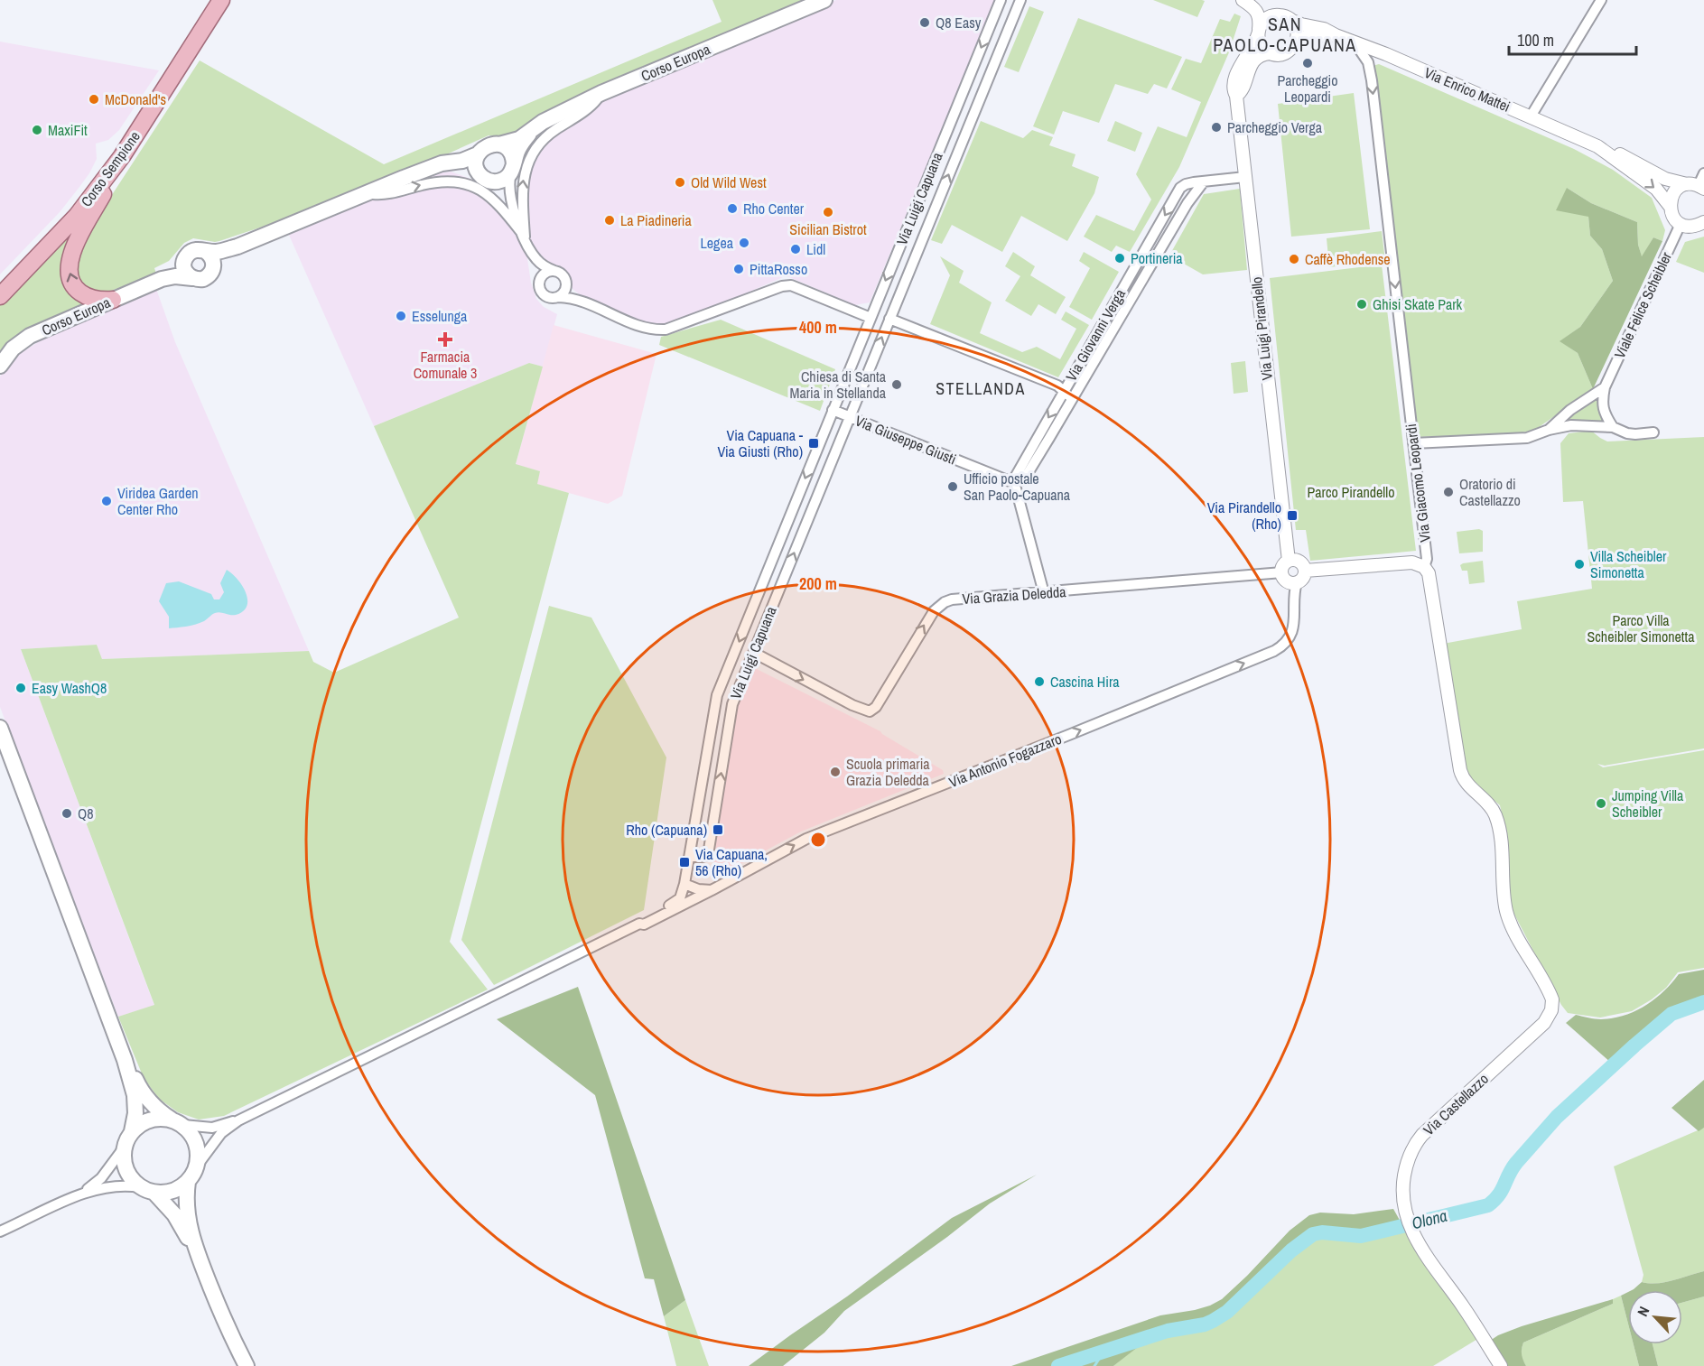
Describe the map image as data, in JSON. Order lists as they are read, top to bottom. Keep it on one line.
{"streets":{"main road":["Corso Europa","Corso Sempione"],"street":["Via Enrico Mattei","Via Luigi Capuana","Viale Felice Scheibler","Via Luigi Pirandello","Via Giovanni Verga","Via Giuseppe Giusti","Via Giacomo Leopardi","Via Grazia Deledda","Via Antonio Fogazzaro","Via Castellazzo"]},"crossings":[["Via Enrico Mattei","Viale Felice Scheibler"],["Via Enrico Mattei","Via Luigi Pirandello"],["Via Enrico Mattei","Via Giacomo Leopardi"],["Via Luigi Capuana","Via Giuseppe Giusti"],["Via Luigi Capuana","Via Grazia Deledda"],["Via Luigi Pirandello","Via Giovanni Verga"],["Via Luigi Pirandello","Via Grazia Deledda"],["Via Luigi Pirandello","Via Antonio Fogazzaro"],["Via Giovanni Verga","Via Giuseppe Giusti"],["Via Giacomo Leopardi","Via Castellazzo"],["Via Grazia Deledda","Via Antonio Fogazzaro"]],"one_way":["Via Giacomo Leopardi","Via Grazia Deledda","Via Antonio Fogazzaro"],"districts":["SAN PAOLO-CAPUANA","STELLANDA"],"water":["Olona"],"parks":["Parco Pirandello","Parco Villa Scheibler Simonetta"],"places":{"other":["Q8 Easy","Parcheggio Leopardi","McDonald's","Parcheggio Verga","MaxiFit","Old Wild West","Rho Center","Sicilian Bistrot","La Piadineria","Legea","Lidl","Portineria","Caffè Rhodense","PittaRosso","Ghisi Skate Park","Esselunga","Chiesa di Santa Maria in Stellanda","Ufficio postale San Paolo-Capuana","Oratorio di Castellazzo","Viridea Garden Center Rho","Villa Scheibler Simonetta","Cascina Hira","Easy WashQ8","Scuola primaria Grazia Deledda","Jumping Villa Scheibler","Q8"],"health":["Farmacia Comunale 3"],"transit":["Via Capuana - Via Giusti (Rho)","Via Pirandello (Rho)","Rho (Capuana)","Via Capuana, 56 (Rho)"]},"scale_bar":"100 m","north":"top left","rings":["400 m","200 m"]}
